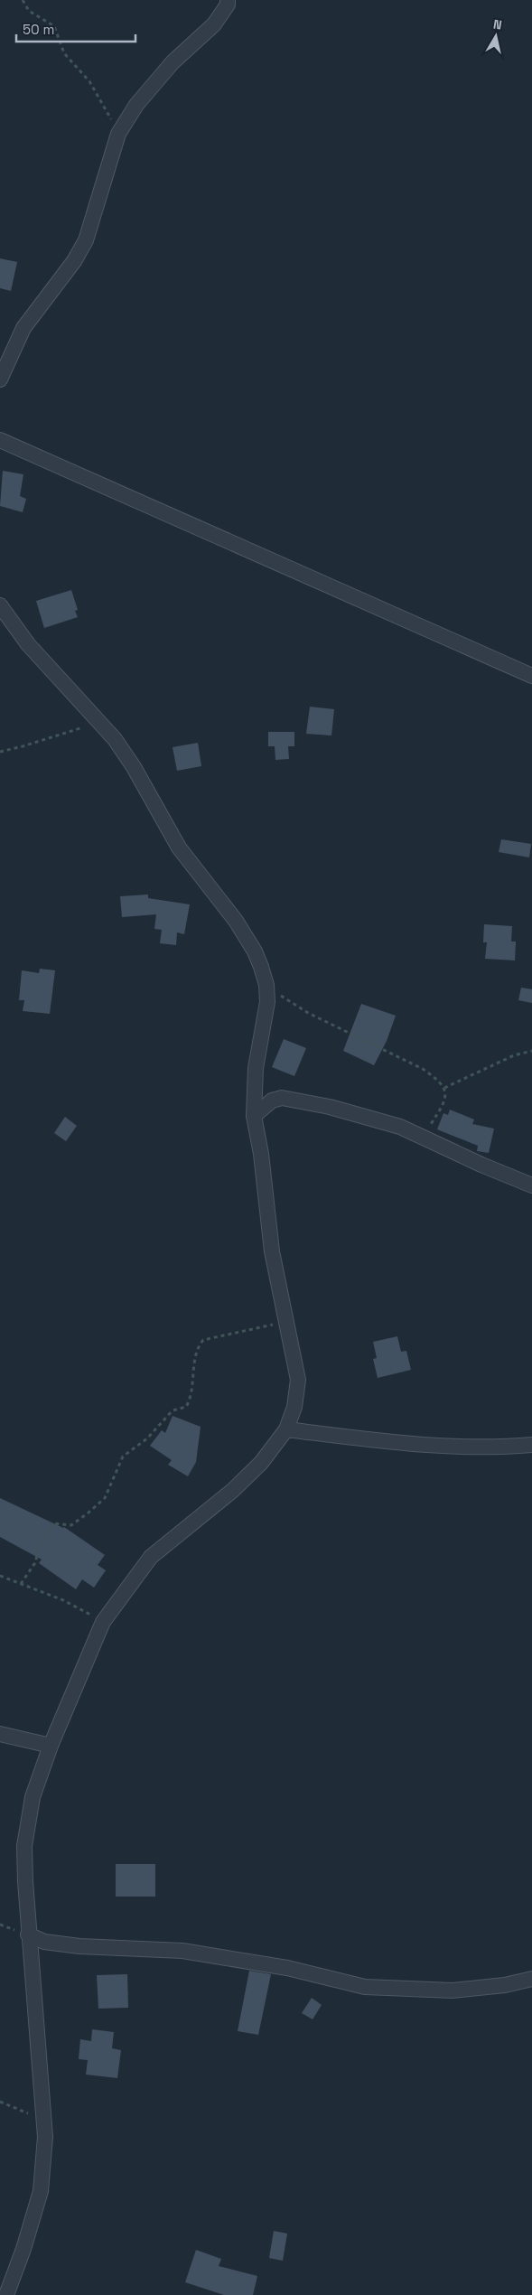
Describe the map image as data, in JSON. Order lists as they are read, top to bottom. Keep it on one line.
{"scale_bar":"50 m","north":"top"}
